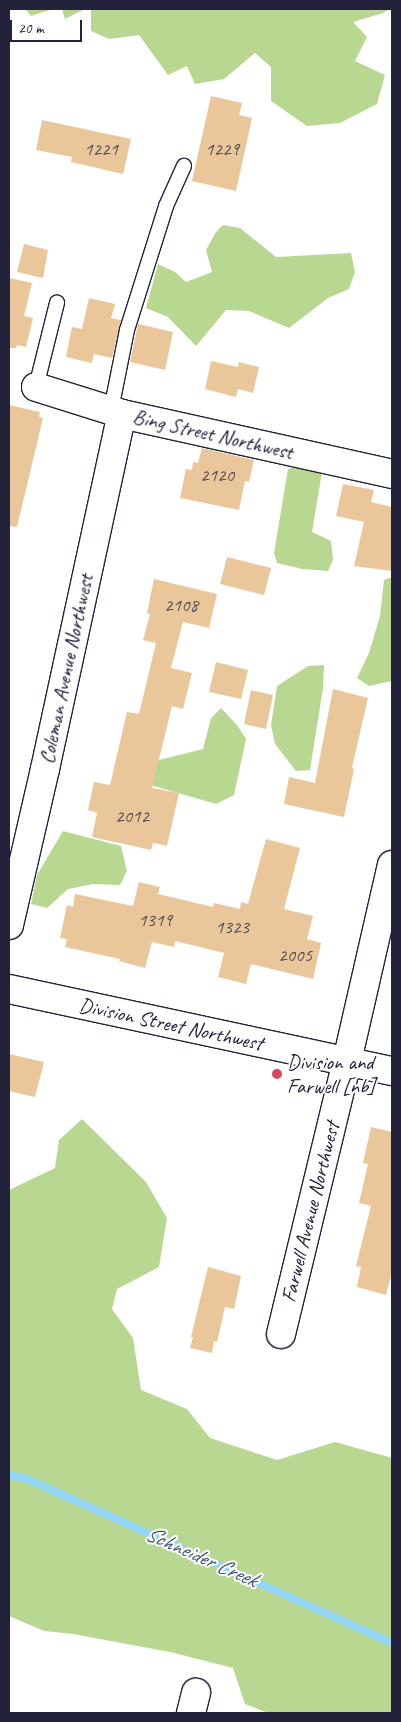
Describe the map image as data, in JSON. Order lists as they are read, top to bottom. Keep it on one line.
{"streets":{"street":["Bing Street Northwest","Coleman Avenue Northwest","Division Street Northwest","Farwell Avenue Northwest"]},"crossings":[["Bing Street Northwest","Coleman Avenue Northwest"],["Division Street Northwest","Farwell Avenue Northwest"]],"water":["Schneider Creek"],"places":["Division and Farwell [nb]"],"house_numbers":["1221","1229","2120","2108","2012","1319","1323","2005"],"scale_bar":"20 m"}
